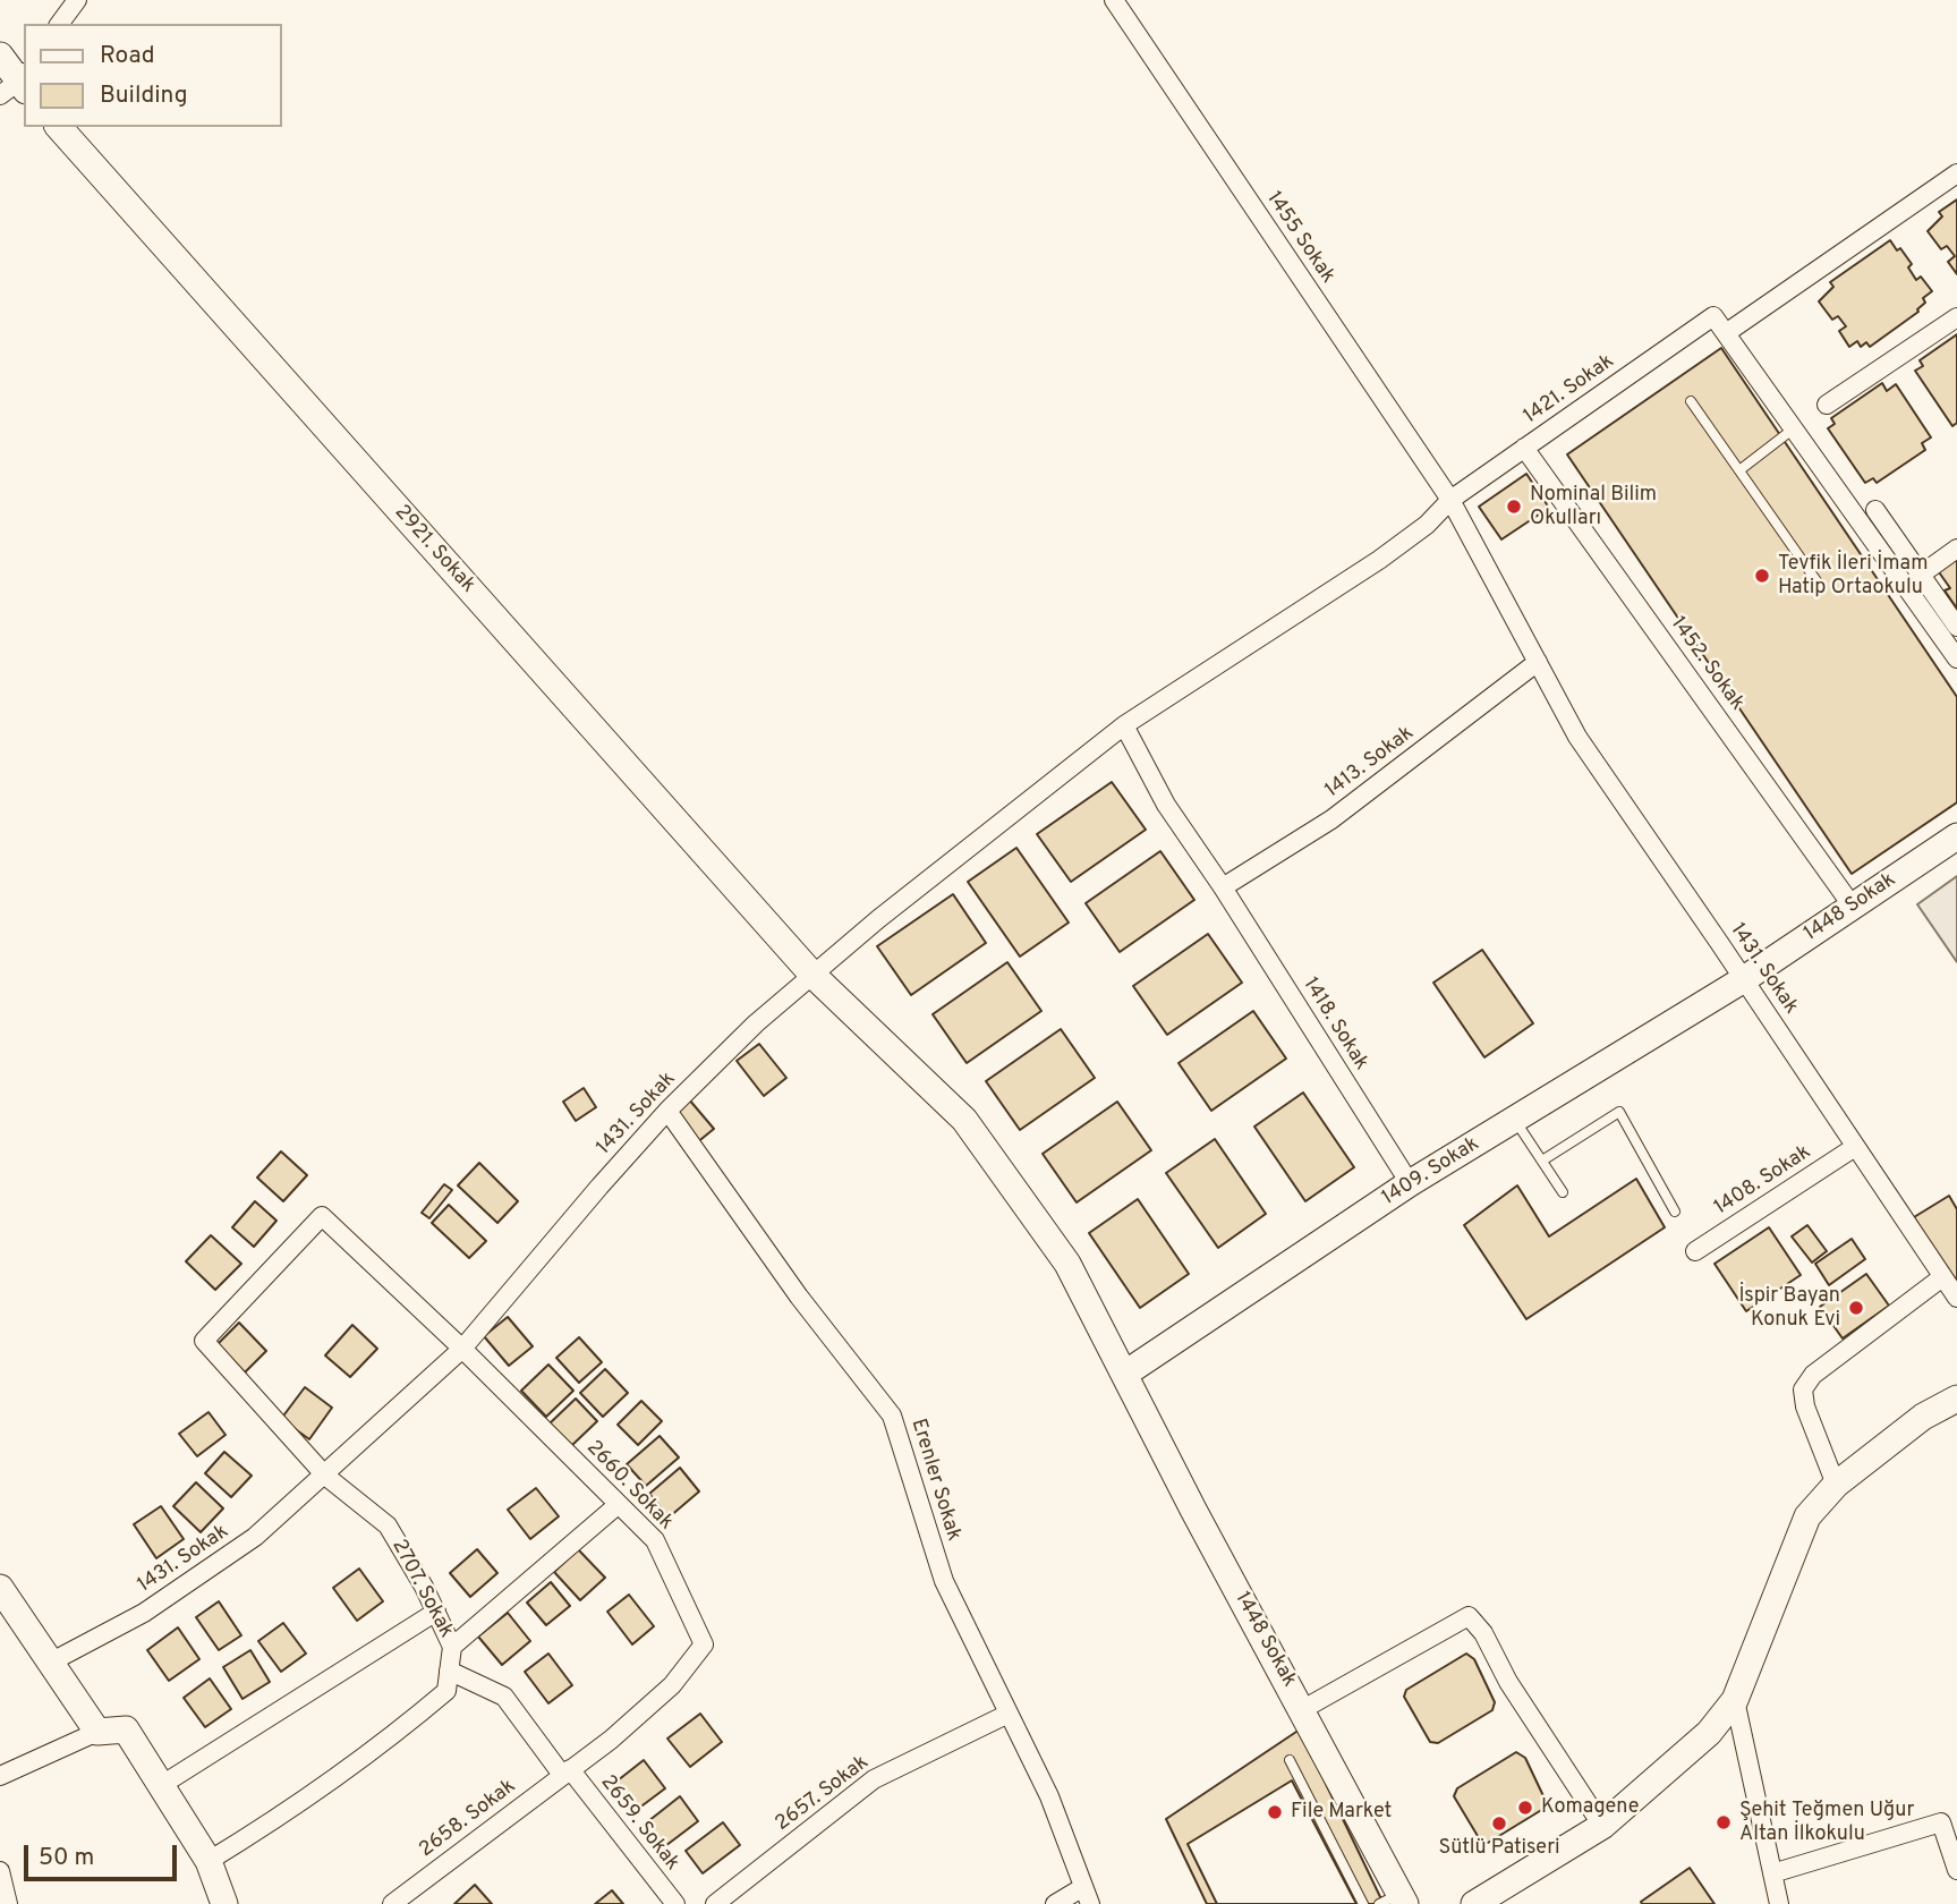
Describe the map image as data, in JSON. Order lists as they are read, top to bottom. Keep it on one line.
{"streets":{"street":["1455 Sokak","1421. Sokak","2921. Sokak","1452. Sokak","1413. Sokak","1448 Sokak","1431. Sokak","1418. Sokak","1409. Sokak","1408. Sokak","Erenler Sokak","2660. Sokak","2707. Sokak","2657. Sokak","2658. Sokak","2659. Sokak"]},"crossings":[["1455 Sokak","1421. Sokak"],["1455 Sokak","1413. Sokak"],["1455 Sokak","1431. Sokak"],["1421. Sokak","1452. Sokak"],["1421. Sokak","1431. Sokak"],["2921. Sokak","1448 Sokak"],["2921. Sokak","1431. Sokak"],["2921. Sokak","1409. Sokak"],["1452. Sokak","1448 Sokak"],["1413. Sokak","1431. Sokak"],["1413. Sokak","1418. Sokak"],["1448 Sokak","1431. Sokak"],["1448 Sokak","1409. Sokak"],["1431. Sokak","1409. Sokak"],["1431. Sokak","1408. Sokak"],["1431. Sokak","Erenler Sokak"],["1431. Sokak","2660. Sokak"],["1431. Sokak","2707. Sokak"],["1418. Sokak","1409. Sokak"],["Erenler Sokak","2657. Sokak"],["2660. Sokak","2707. Sokak"],["2660. Sokak","2658. Sokak"],["2660. Sokak","2659. Sokak"],["2707. Sokak","2659. Sokak"],["2658. Sokak","2659. Sokak"]],"places":["Nominal Bilim Okulları","Tevfik İleri İmam Hatip Ortaokulu","İspir Bayan Konuk Evi","Komagene","File Market","Şehit Teğmen Uğur Altan İlkokulu","Sütlü Patiseri"],"legend":["Road","Building"],"scale_bar":"50 m"}
